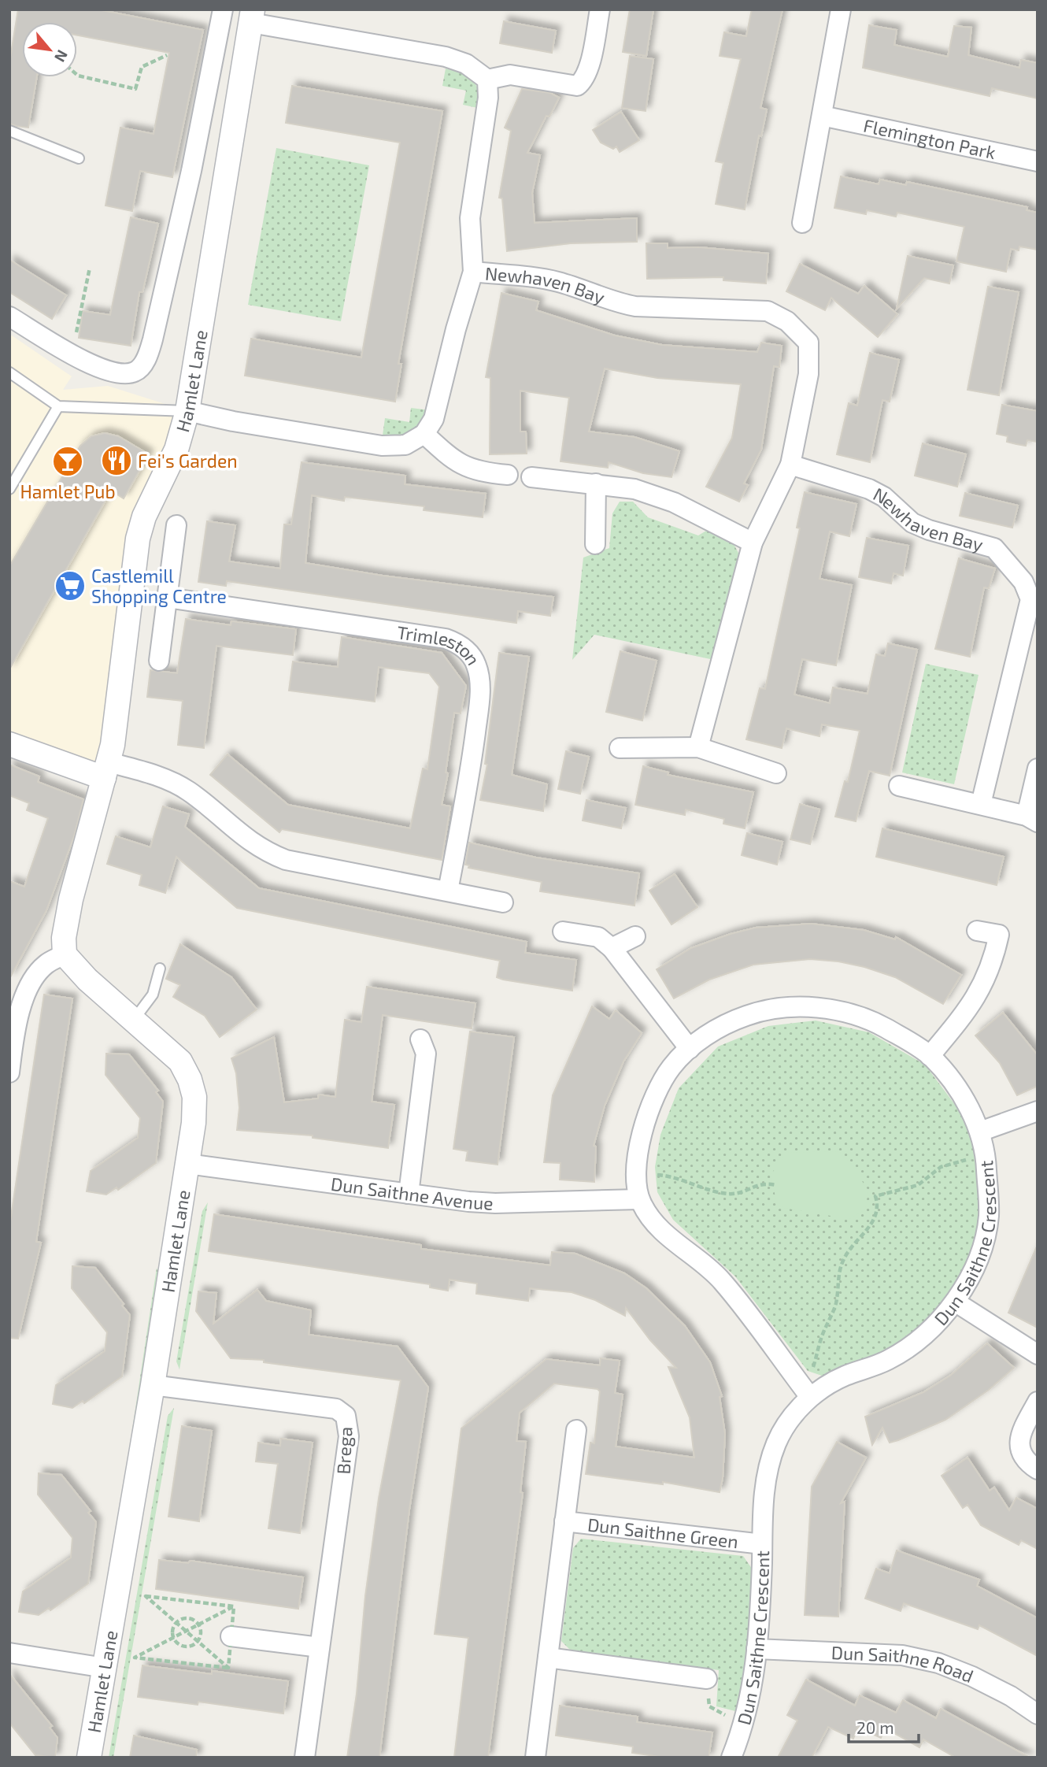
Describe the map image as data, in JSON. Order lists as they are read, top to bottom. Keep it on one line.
{"streets":{"street":["Flemington Park","Newhaven Bay","Hamlet Lane","Trimleston","Dun Saithne Avenue","Dun Saithne Crescent","Brega","Dun Saithne Green","Dun Saithne Road"]},"crossings":[["Hamlet Lane","Dun Saithne Avenue"],["Hamlet Lane","Brega"],["Dun Saithne Avenue","Dun Saithne Crescent"],["Dun Saithne Crescent","Dun Saithne Green"],["Dun Saithne Crescent","Dun Saithne Road"]],"places":{"restaurant":["Fei's Garden"],"bar":["Hamlet Pub"],"supermarket":["Castlemill Shopping Centre"]},"scale_bar":"20 m","north":"bottom right"}
